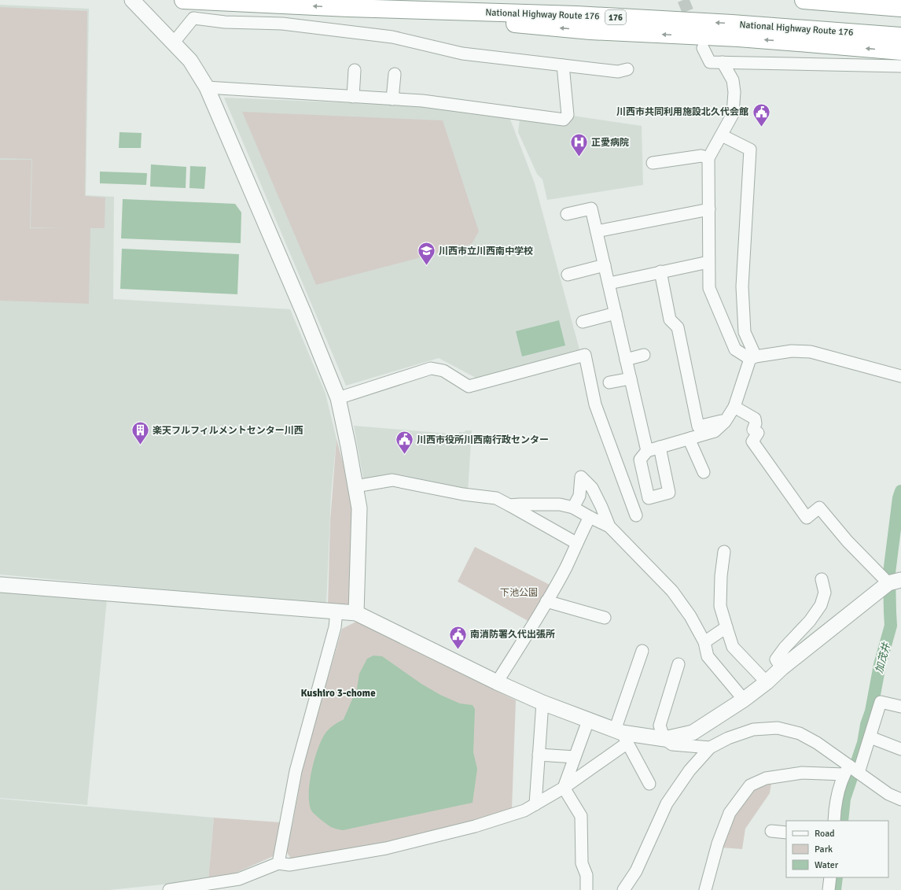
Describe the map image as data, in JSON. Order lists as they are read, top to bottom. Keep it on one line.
{"streets":{"highway":["National Highway Route 176","176"]},"districts":["Kushiro 3-chome"],"water":["加茂井"],"parks":["下池公園"],"places":{"public building":["川西市共同利用施設北久代会館","川西市役所川西南行政センター","南消防署久代出張所"],"hospital":["正愛病院"],"school or university":["川西市立川西南中学校"],"building":["楽天フルフィルメントセンター川西"]},"legend":["Road","Park","Water"]}
